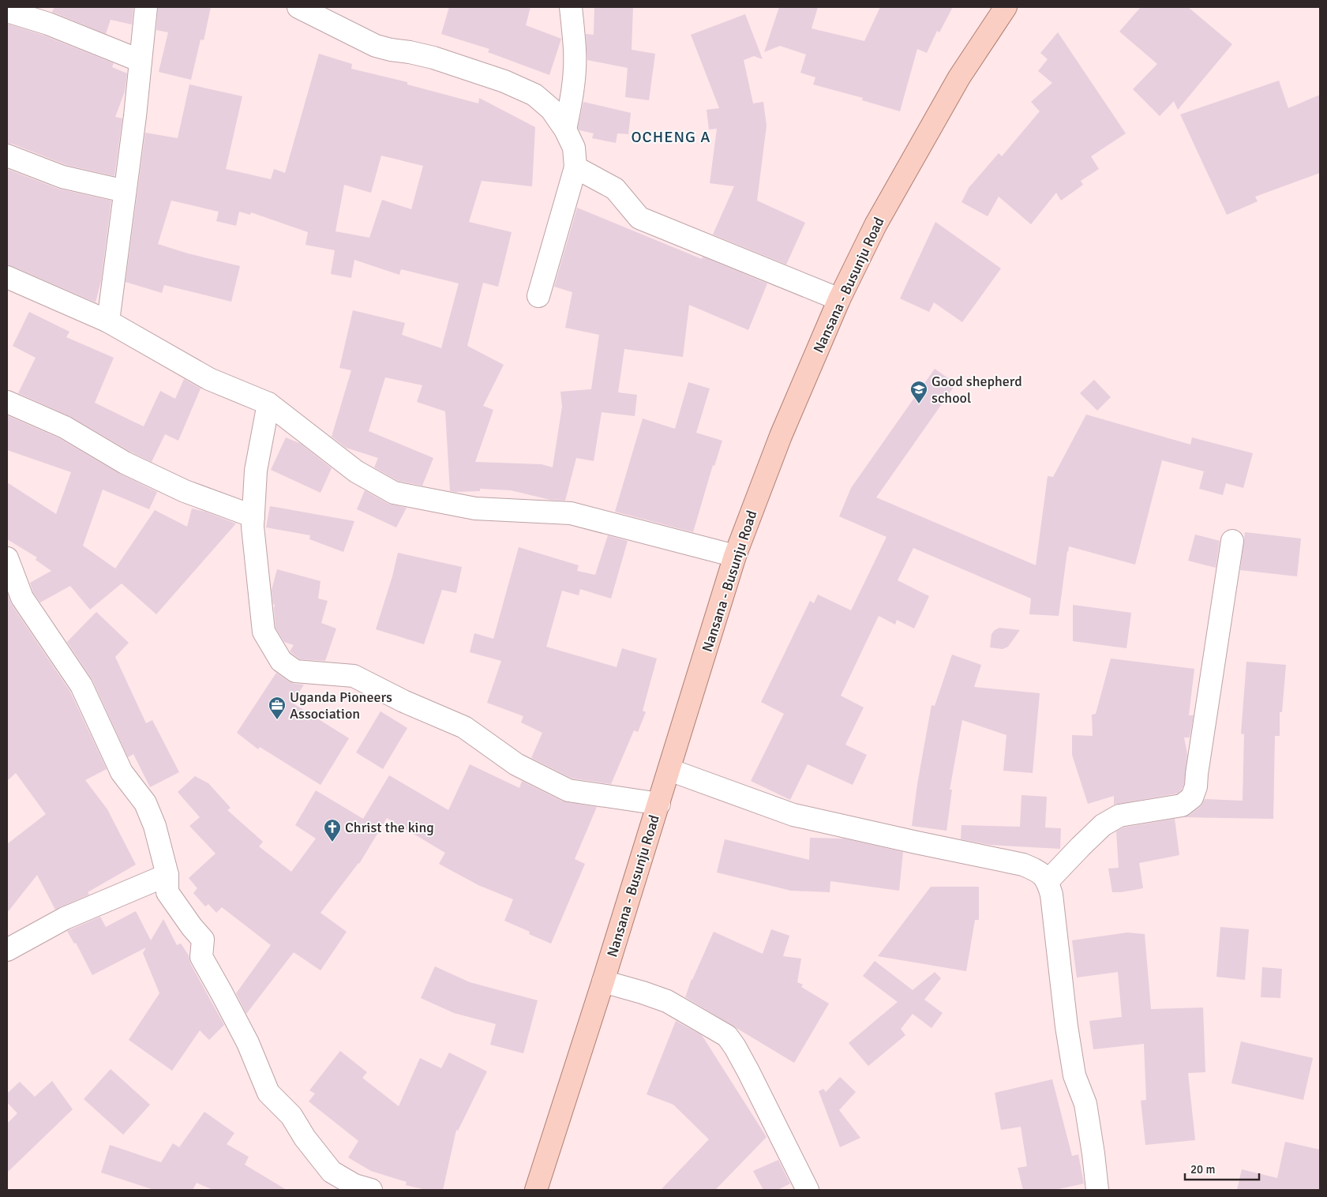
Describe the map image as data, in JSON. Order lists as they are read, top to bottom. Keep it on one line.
{"streets":{"main road":["Nansana - Busunju Road"]},"districts":["OCHENG A"],"places":{"school or university":["Good shepherd school"],"office":["Uganda Pioneers Association"],"church":["Christ the king"]},"scale_bar":"20 m"}
